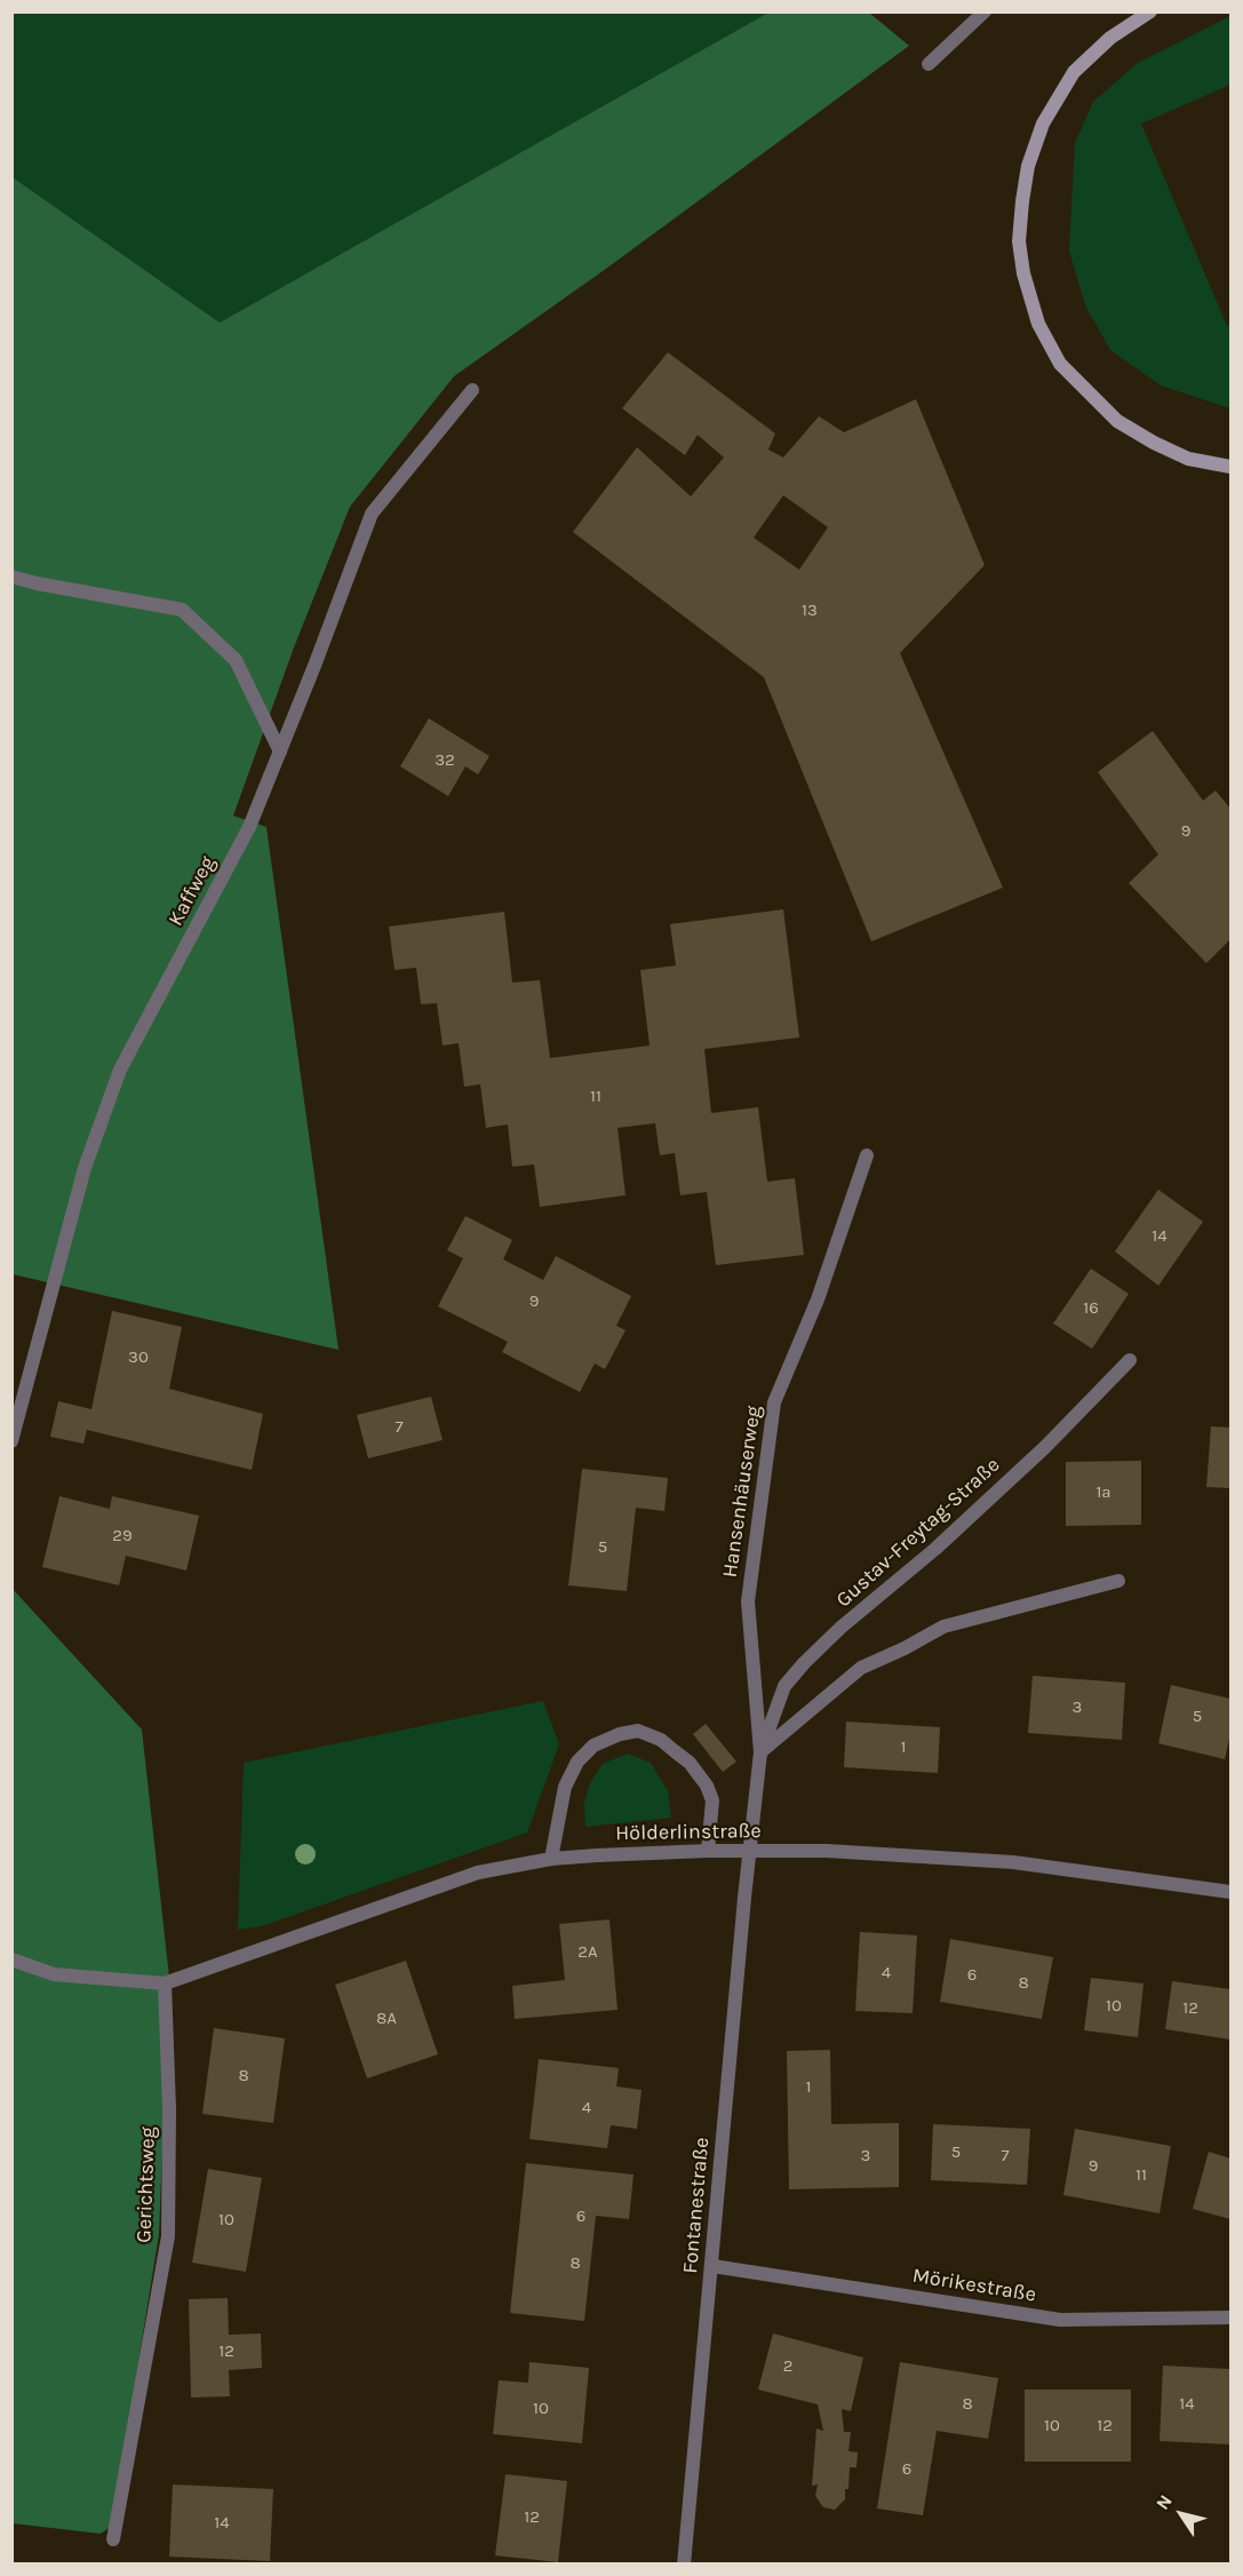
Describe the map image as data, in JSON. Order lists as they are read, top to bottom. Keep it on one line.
{"streets":{"street":["Kaffweg","Hansenhäuserweg","Gustav-Freytag-Straße","Hölderlinstraße","Gerichtsweg","Fontanestraße","Mörikestraße"]},"crossings":[["Hansenhäuserweg","Gustav-Freytag-Straße"],["Hansenhäuserweg","Hölderlinstraße"],["Hansenhäuserweg","Fontanestraße"],["Hölderlinstraße","Gerichtsweg"],["Hölderlinstraße","Fontanestraße"],["Fontanestraße","Mörikestraße"]],"house_numbers":["13","32","9","11","14","9","16","30","7","1a","29","5","3","5","1","2A","4","6","8","10","12","8A","8","1","4","5","3","7","9","11","6","10","8","12","2","8","14","10","10","12","6","12","14"],"north":"top left"}
